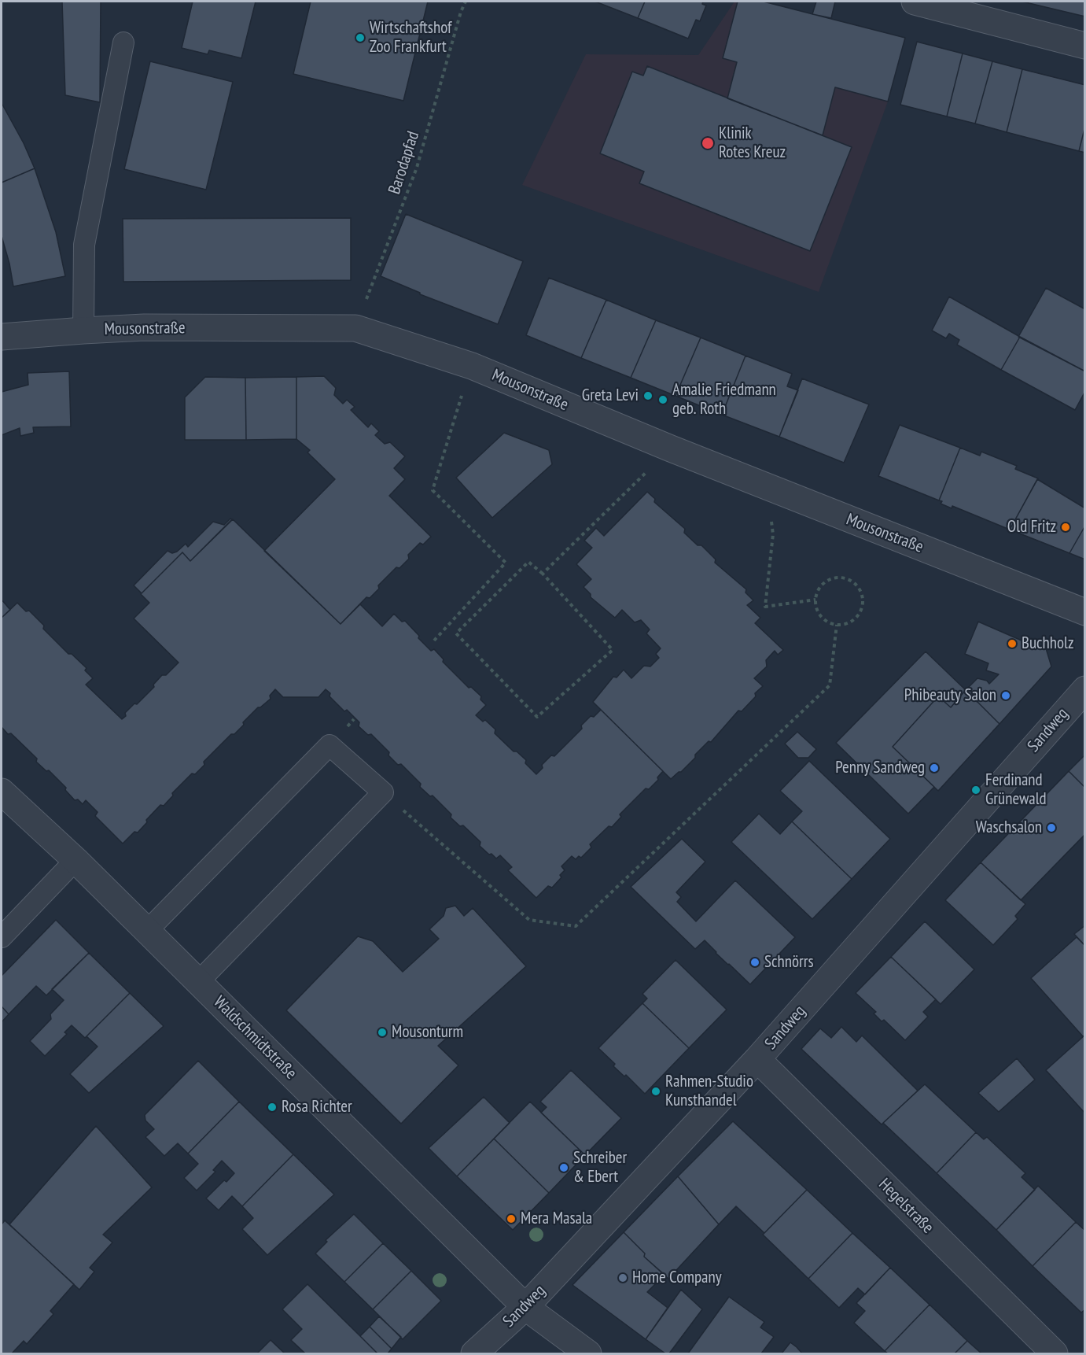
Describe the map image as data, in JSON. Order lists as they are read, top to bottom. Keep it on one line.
{"streets":{"street":["Mousonstraße","Sandweg","Waldschmidtstraße","Hegelstraße"],"path":["Barodapfad"]},"crossings":[["Barodapfad","Mousonstraße"],["Sandweg","Waldschmidtstraße"],["Sandweg","Hegelstraße"]],"places":["Wirtschaftshof Zoo Frankfurt","Klinik Rotes Kreuz","Greta Levi","Amalie Friedmann geb. Roth","Old Fritz","Buchholz","Phibeauty Salon","Penny Sandweg","Ferdinand Grünewald","Waschsalon","Schnörrs","Mousonturm","Rahmen-Studio Kunsthandel","Rosa Richter","Schreiber & Ebert","Mera Masala","Home Company"]}
